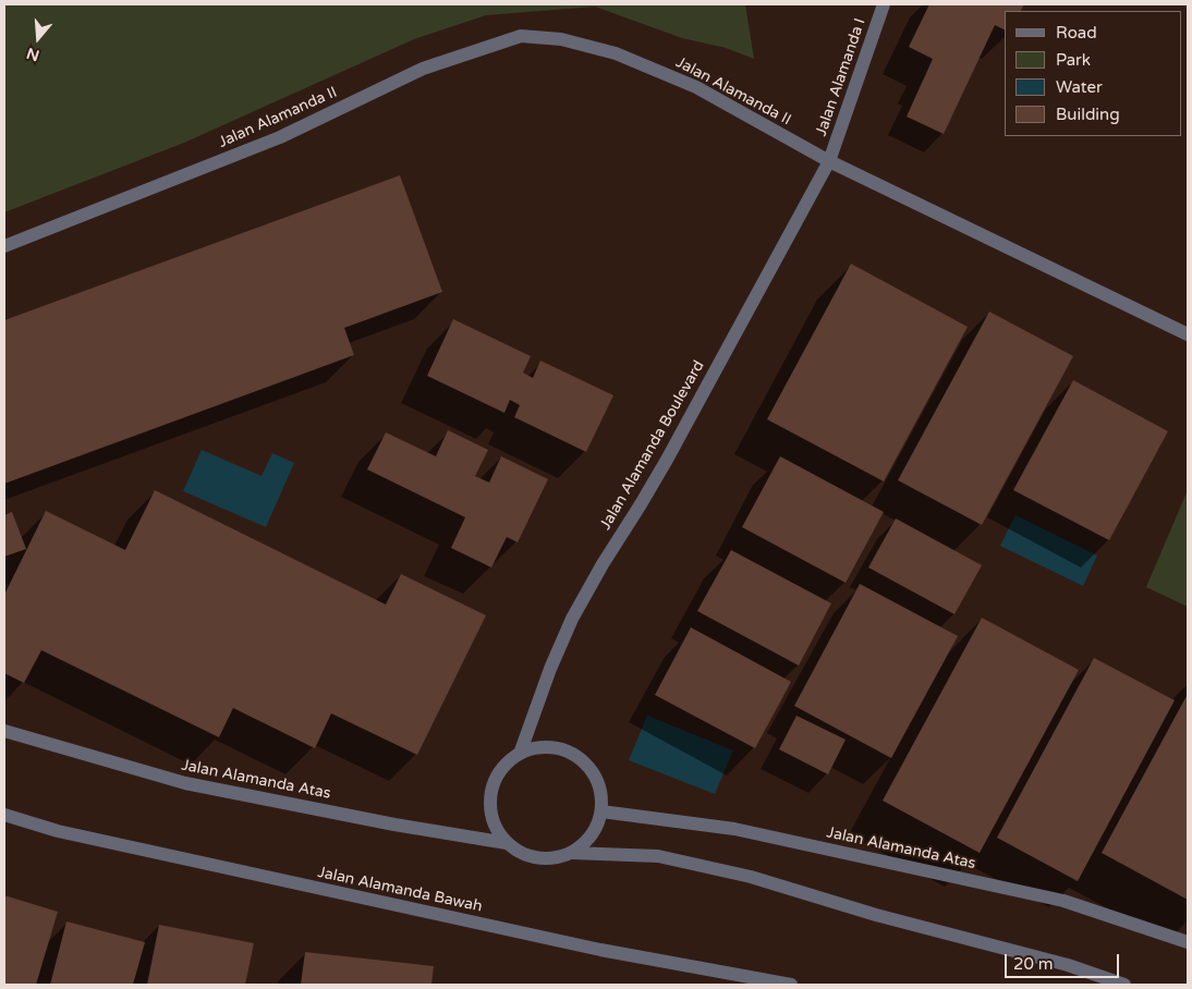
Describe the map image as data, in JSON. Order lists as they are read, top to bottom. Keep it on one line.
{"streets":{"street":["Jalan Alamanda I","Jalan Alamanda II","Jalan Alamanda Boulevard","Jalan Alamanda Atas","Jalan Alamanda Bawah"]},"crossings":[["Jalan Alamanda I","Jalan Alamanda II"],["Jalan Alamanda I","Jalan Alamanda Boulevard"],["Jalan Alamanda II","Jalan Alamanda Boulevard"],["Jalan Alamanda Boulevard","Jalan Alamanda Atas"]],"legend":["Road","Park","Water","Building"],"scale_bar":"20 m","north":"bottom"}
